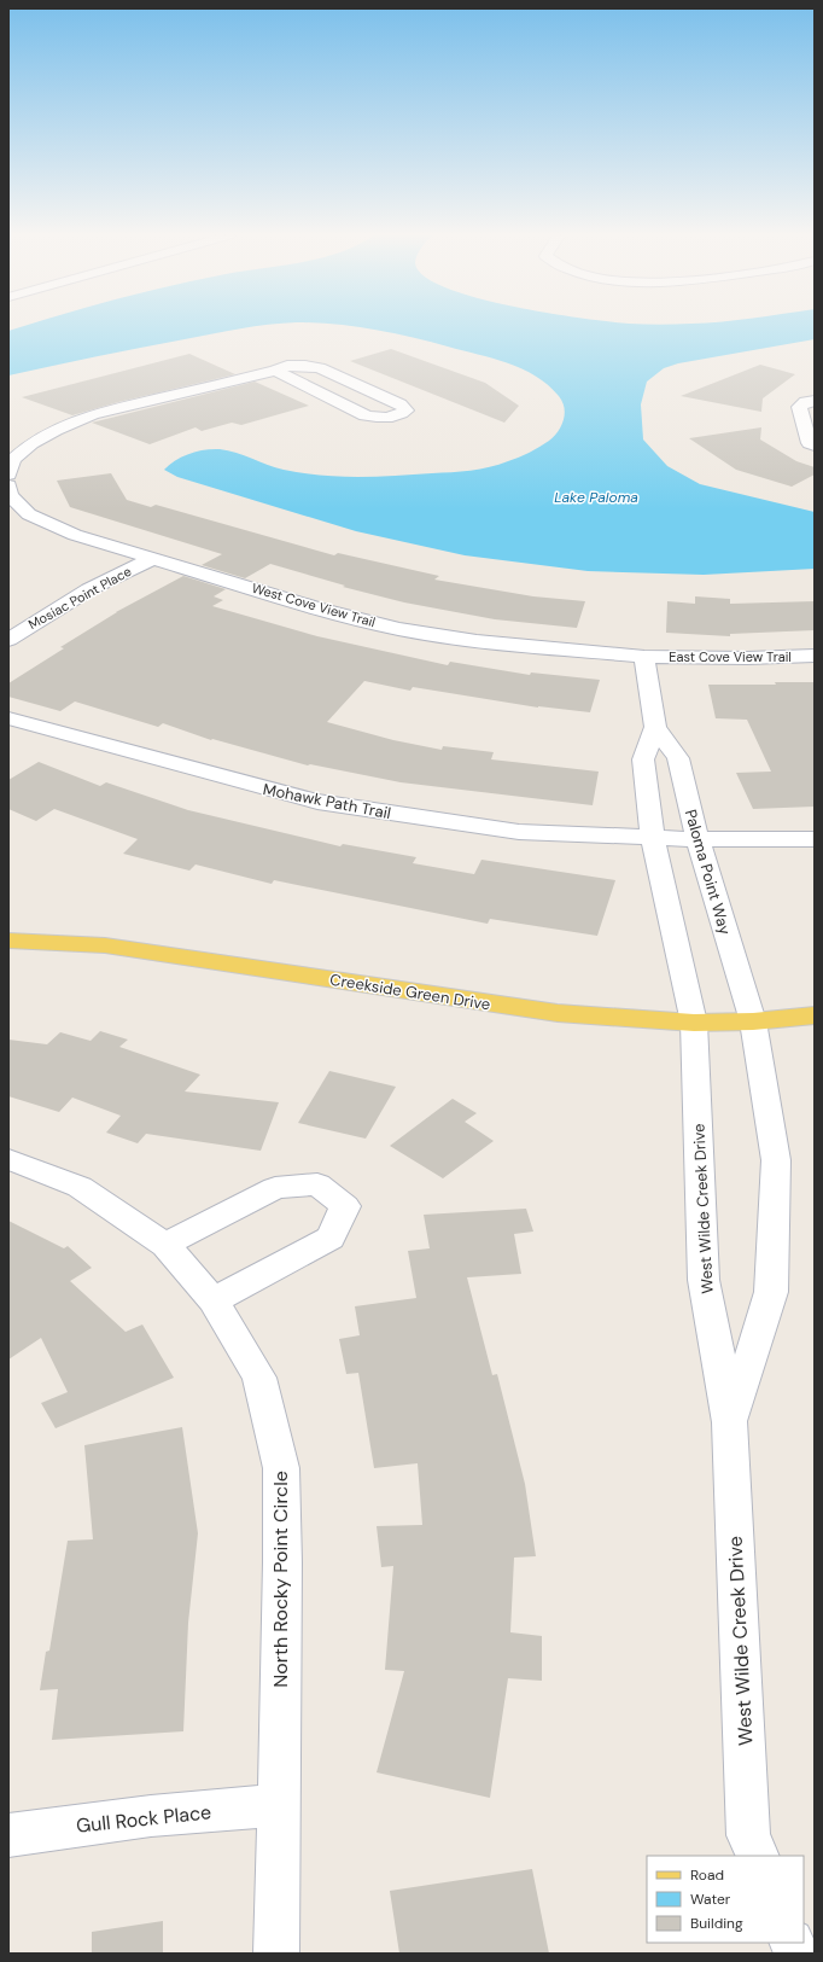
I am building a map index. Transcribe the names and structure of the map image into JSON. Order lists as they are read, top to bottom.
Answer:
{
  "streets": {
    "main road": ["Creekside Green Drive"],
    "street": [
      "Mosiac Point Place",
      "West Cove View Trail",
      "East Cove View Trail",
      "Mohawk Path Trail",
      "Paloma Point Way",
      "West Wilde Creek Drive",
      "North Rocky Point Circle",
      "Gull Rock Place"
    ]
  },
  "crossings": [
    ["Mosiac Point Place", "West Cove View Trail"],
    ["West Cove View Trail", "East Cove View Trail"],
    ["West Cove View Trail", "Paloma Point Way"],
    ["East Cove View Trail", "Paloma Point Way"],
    ["Mohawk Path Trail", "Paloma Point Way"],
    ["Paloma Point Way", "Creekside Green Drive"],
    ["Paloma Point Way", "West Wilde Creek Drive"],
    ["Creekside Green Drive", "West Wilde Creek Drive"],
    ["North Rocky Point Circle", "Gull Rock Place"]
  ],
  "water": ["Lake Paloma"],
  "legend": ["Road", "Water", "Building"]
}
